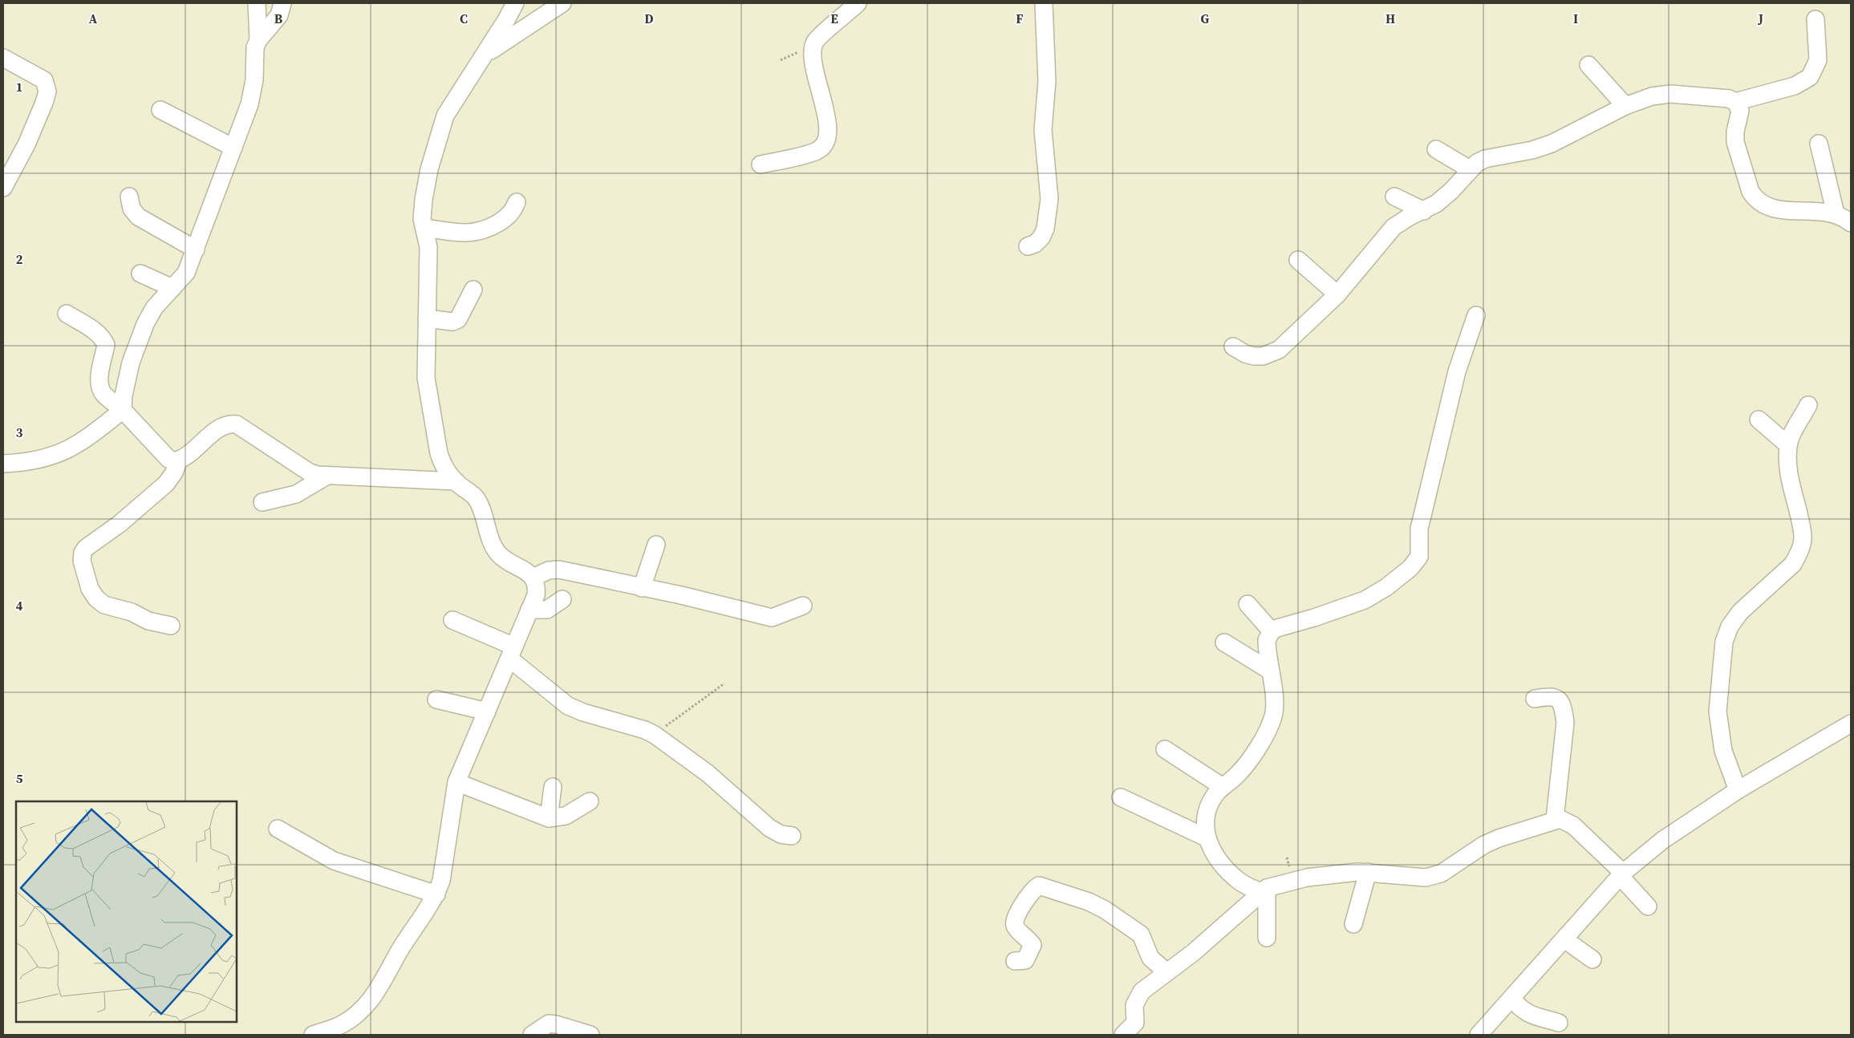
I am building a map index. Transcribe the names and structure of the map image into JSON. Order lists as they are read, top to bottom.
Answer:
{
  "grid": {
    "columns": [
      "A",
      "B",
      "C",
      "D",
      "E",
      "F",
      "G",
      "H",
      "I",
      "J"
    ],
    "rows": [
      "1",
      "2",
      "3",
      "4",
      "5"
    ]
  }
}
